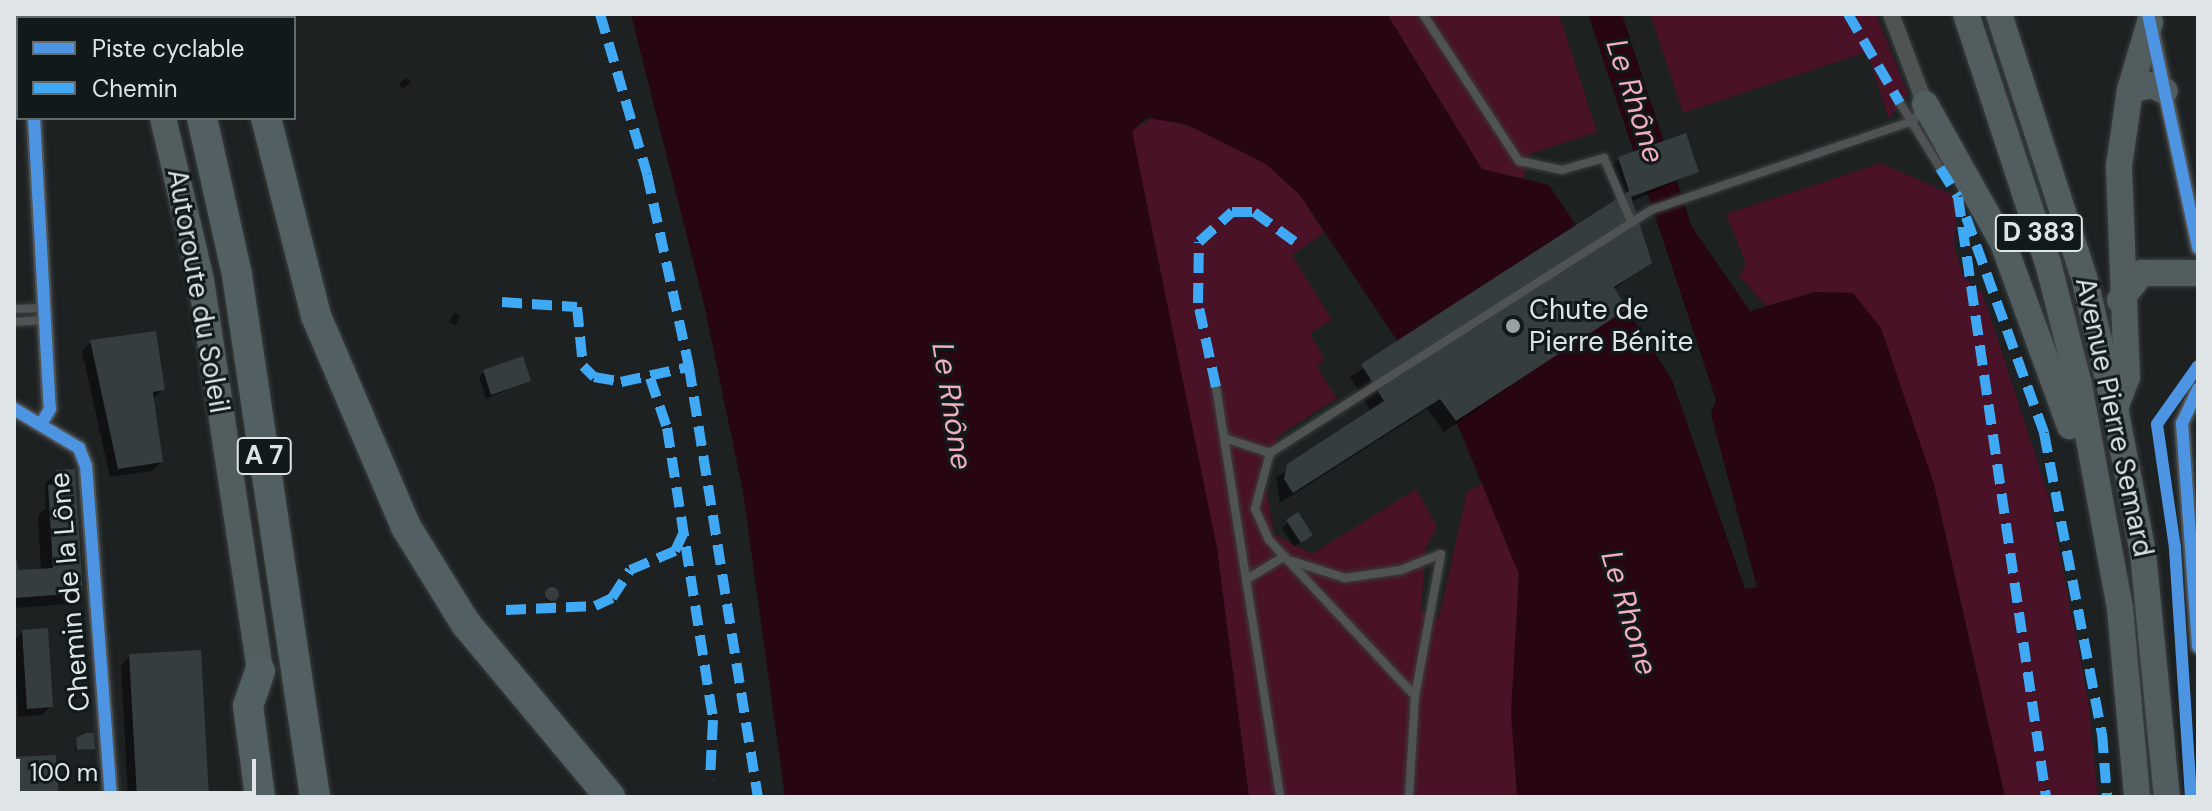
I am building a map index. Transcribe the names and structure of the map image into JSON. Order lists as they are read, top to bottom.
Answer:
{
  "streets": {
    "highway": [
      "D 383",
      "Autoroute du Soleil",
      "Avenue Pierre Semard",
      "A 7"
    ],
    "street": ["Chemin de la Lône"]
  },
  "water": ["Le Rhône", "Le Rhone"],
  "places": ["Chute de Pierre Bénite"],
  "legend": ["Piste cyclable", "Chemin"],
  "scale_bar": "100 m"
}
